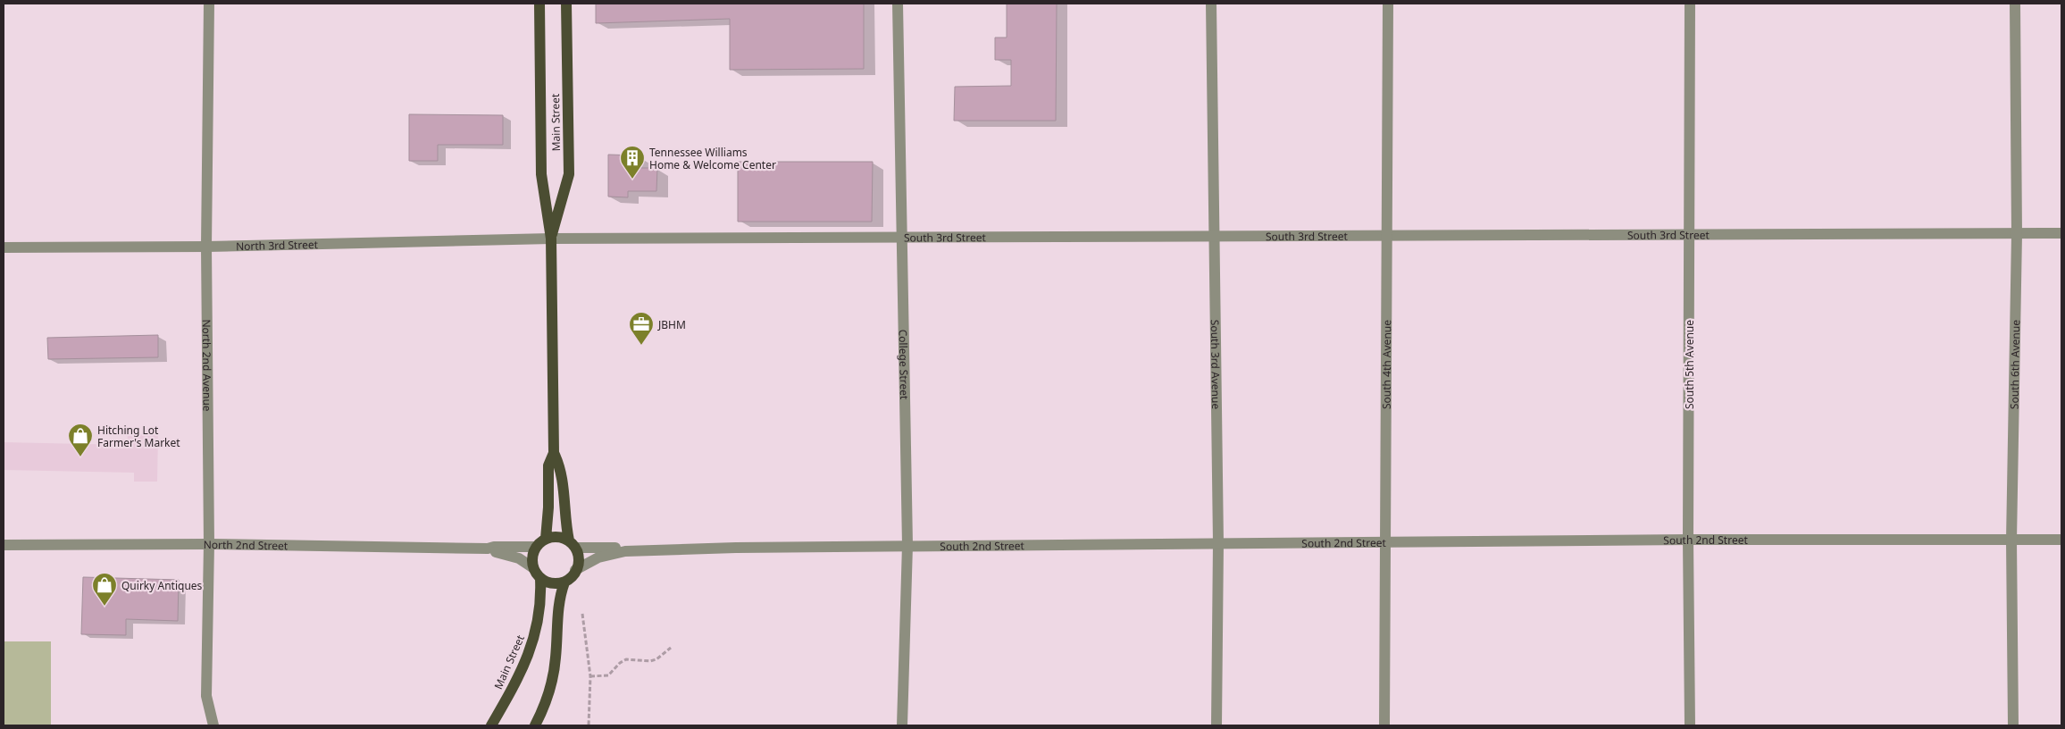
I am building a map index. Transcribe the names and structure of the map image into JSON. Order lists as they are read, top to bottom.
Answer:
{
  "streets": {
    "main road": ["Main Street"],
    "street": [
      "South 3rd Street",
      "North 3rd Street",
      "North 2nd Avenue",
      "College Street",
      "South 3rd Avenue",
      "South 4th Avenue",
      "South 5th Avenue",
      "South 6th Avenue",
      "South 2nd Street",
      "North 2nd Street"
    ]
  },
  "crossings": [
    ["Main Street", "South 3rd Street"],
    ["Main Street", "North 3rd Street"],
    ["Main Street", "South 2nd Street"],
    ["Main Street", "North 2nd Street"],
    ["South 3rd Street", "North 3rd Street"],
    ["South 3rd Street", "College Street"],
    ["South 3rd Street", "South 3rd Avenue"],
    ["South 3rd Street", "South 4th Avenue"],
    ["South 3rd Street", "South 5th Avenue"],
    ["South 3rd Street", "South 6th Avenue"],
    ["North 3rd Street", "North 2nd Avenue"],
    ["North 2nd Avenue", "North 2nd Street"],
    ["College Street", "South 2nd Street"],
    ["South 3rd Avenue", "South 2nd Street"],
    ["South 4th Avenue", "South 2nd Street"],
    ["South 5th Avenue", "South 2nd Street"],
    ["South 6th Avenue", "South 2nd Street"],
    ["South 2nd Street", "North 2nd Street"]
  ],
  "places": {
    "building": ["Tennessee Williams Home & Welcome Center"],
    "office": ["JBHM"],
    "shop": ["Hitching Lot Farmer's Market", "Quirky Antiques"]
  }
}
